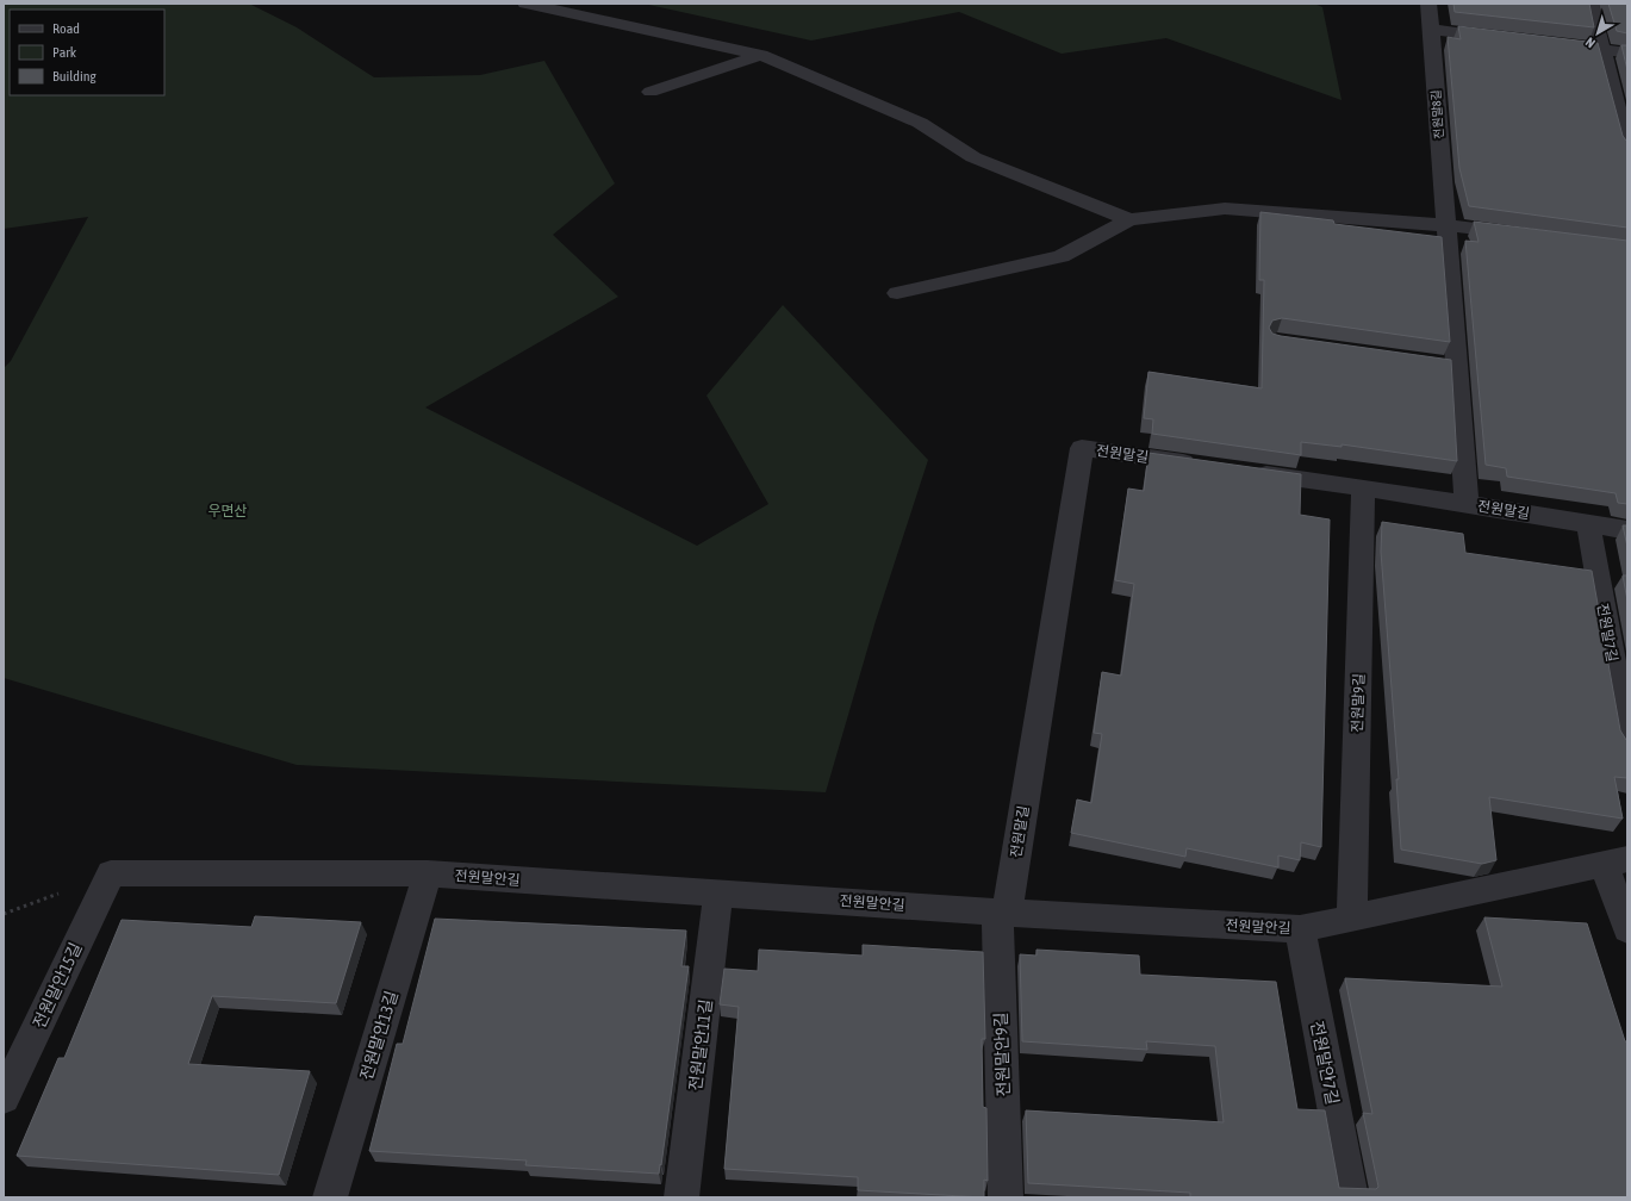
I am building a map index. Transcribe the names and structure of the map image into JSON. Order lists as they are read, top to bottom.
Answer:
{
  "streets": {
    "street": [
      "전원말8길",
      "전원말길",
      "전원말7길",
      "전원말9길",
      "전원말안길",
      "전원말안15길",
      "전원말안13길",
      "전원말안11길",
      "전원말안9길",
      "전원말안7길"
    ]
  },
  "crossings": [
    ["전원말8길", "전원말길"],
    ["전원말길", "전원말7길"],
    ["전원말길", "전원말9길"],
    ["전원말길", "전원말안길"],
    ["전원말길", "전원말안9길"],
    ["전원말9길", "전원말안길"],
    ["전원말안길", "전원말안15길"],
    ["전원말안길", "전원말안13길"],
    ["전원말안길", "전원말안11길"],
    ["전원말안길", "전원말안9길"],
    ["전원말안길", "전원말안7길"]
  ],
  "parks": ["우면산"],
  "legend": ["Road", "Park", "Building"],
  "north": "bottom left"
}
